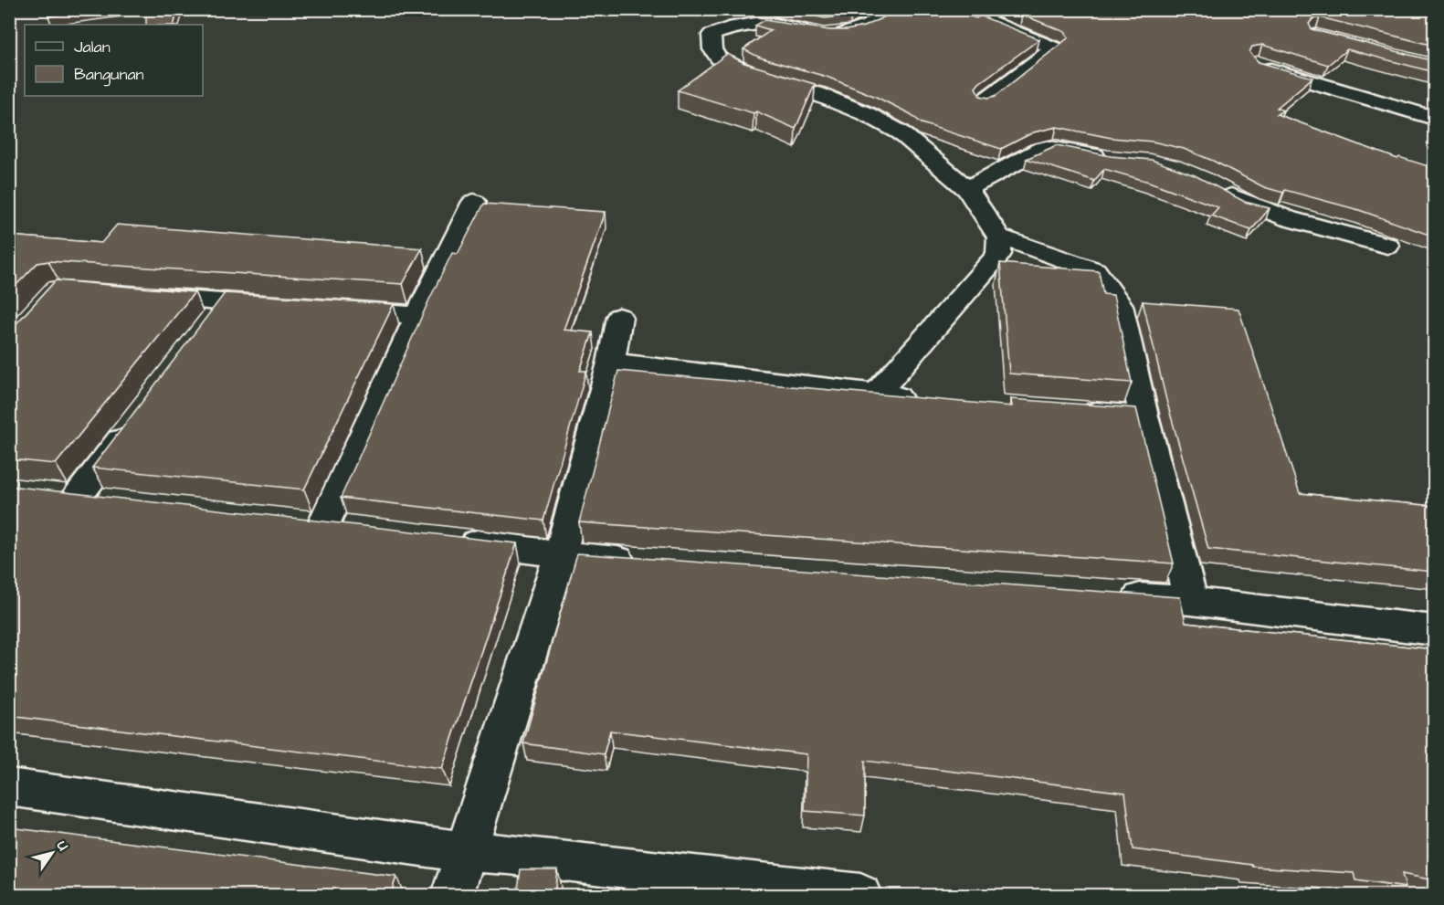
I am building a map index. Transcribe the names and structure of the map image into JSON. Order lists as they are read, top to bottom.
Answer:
{
  "legend": ["Jalan", "Bangunan"],
  "north": "top right"
}
